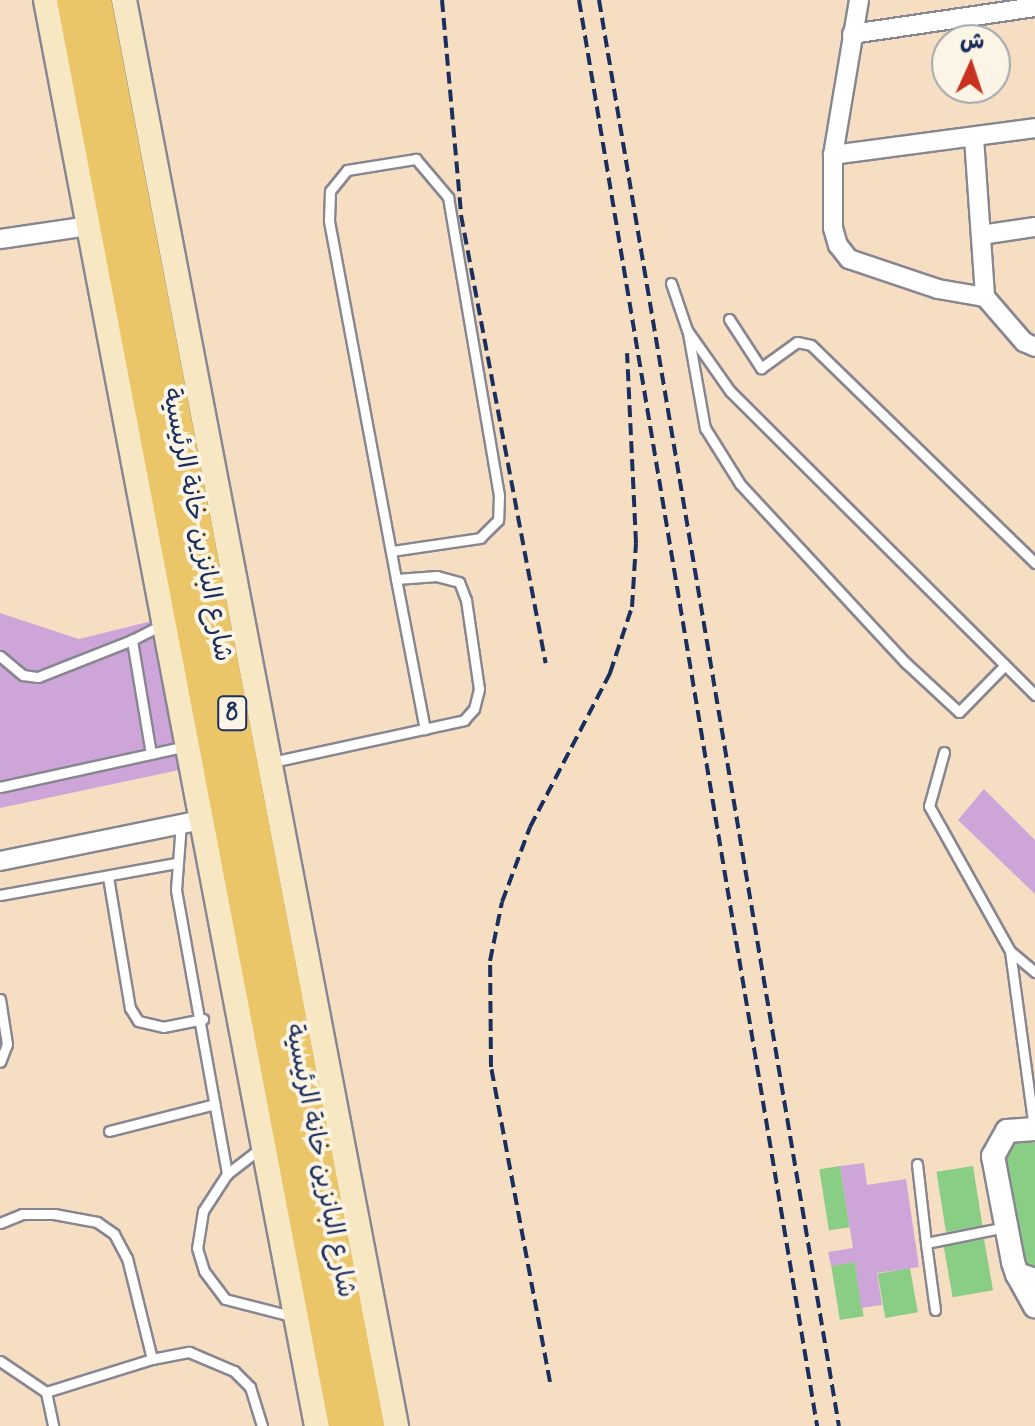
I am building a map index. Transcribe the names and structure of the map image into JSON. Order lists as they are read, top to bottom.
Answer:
{
  "streets": {
    "highway": ["شارع البانزين خانة الرئيسية", "8"]
  },
  "north": "top"
}
